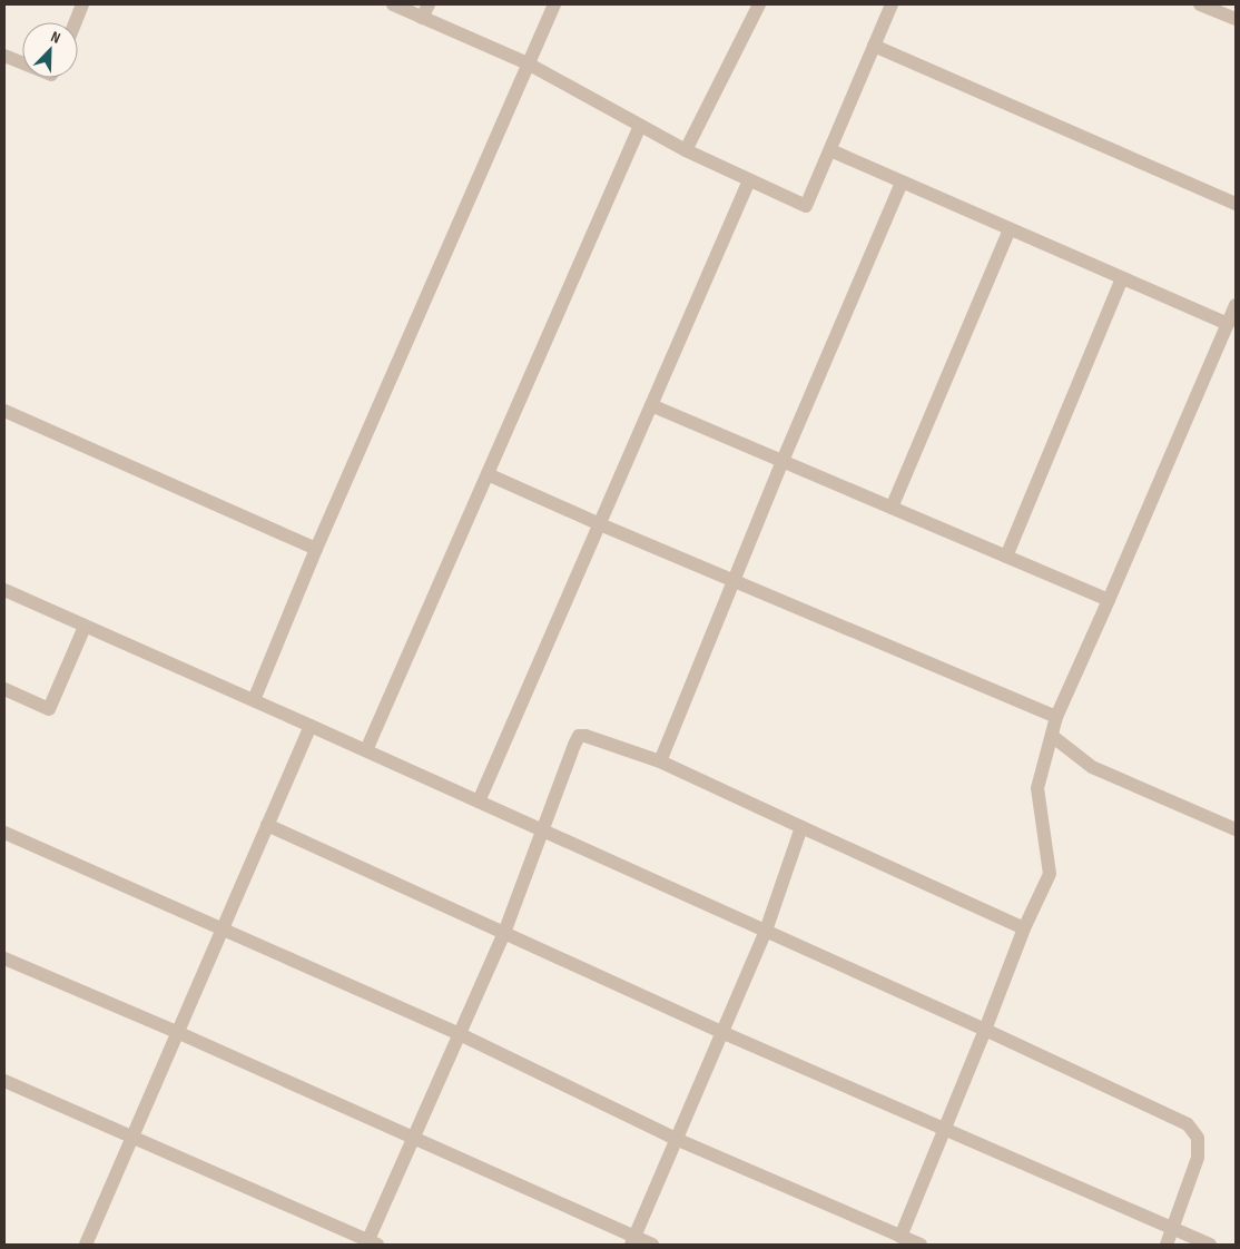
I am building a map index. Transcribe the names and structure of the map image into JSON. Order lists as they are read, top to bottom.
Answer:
{
  "north": "top right"
}
